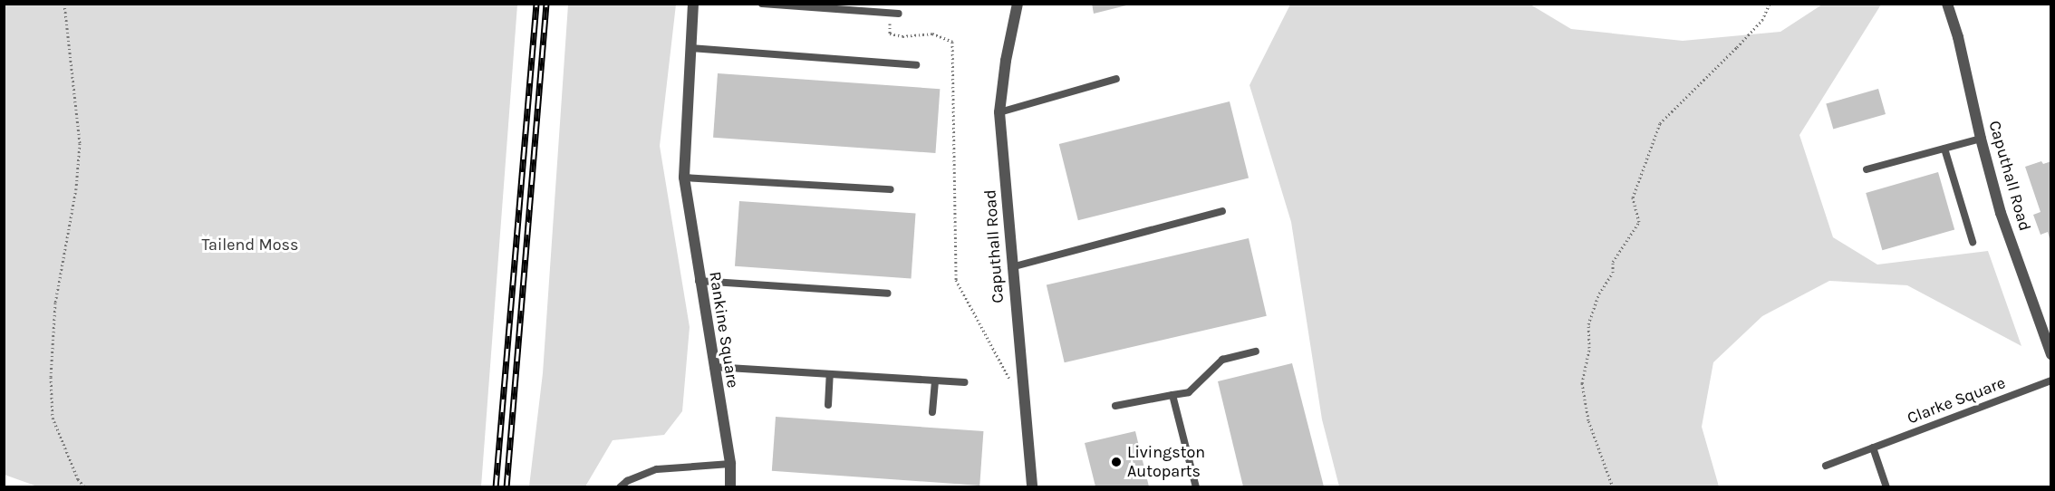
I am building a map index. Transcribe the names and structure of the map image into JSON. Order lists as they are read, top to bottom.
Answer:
{
  "streets": {
    "street": ["Caputhall Road", "Rankine Square"],
    "lane": ["Clarke Square"]
  },
  "parks": ["Tailend Moss"],
  "places": ["Livingston Autoparts"]
}
